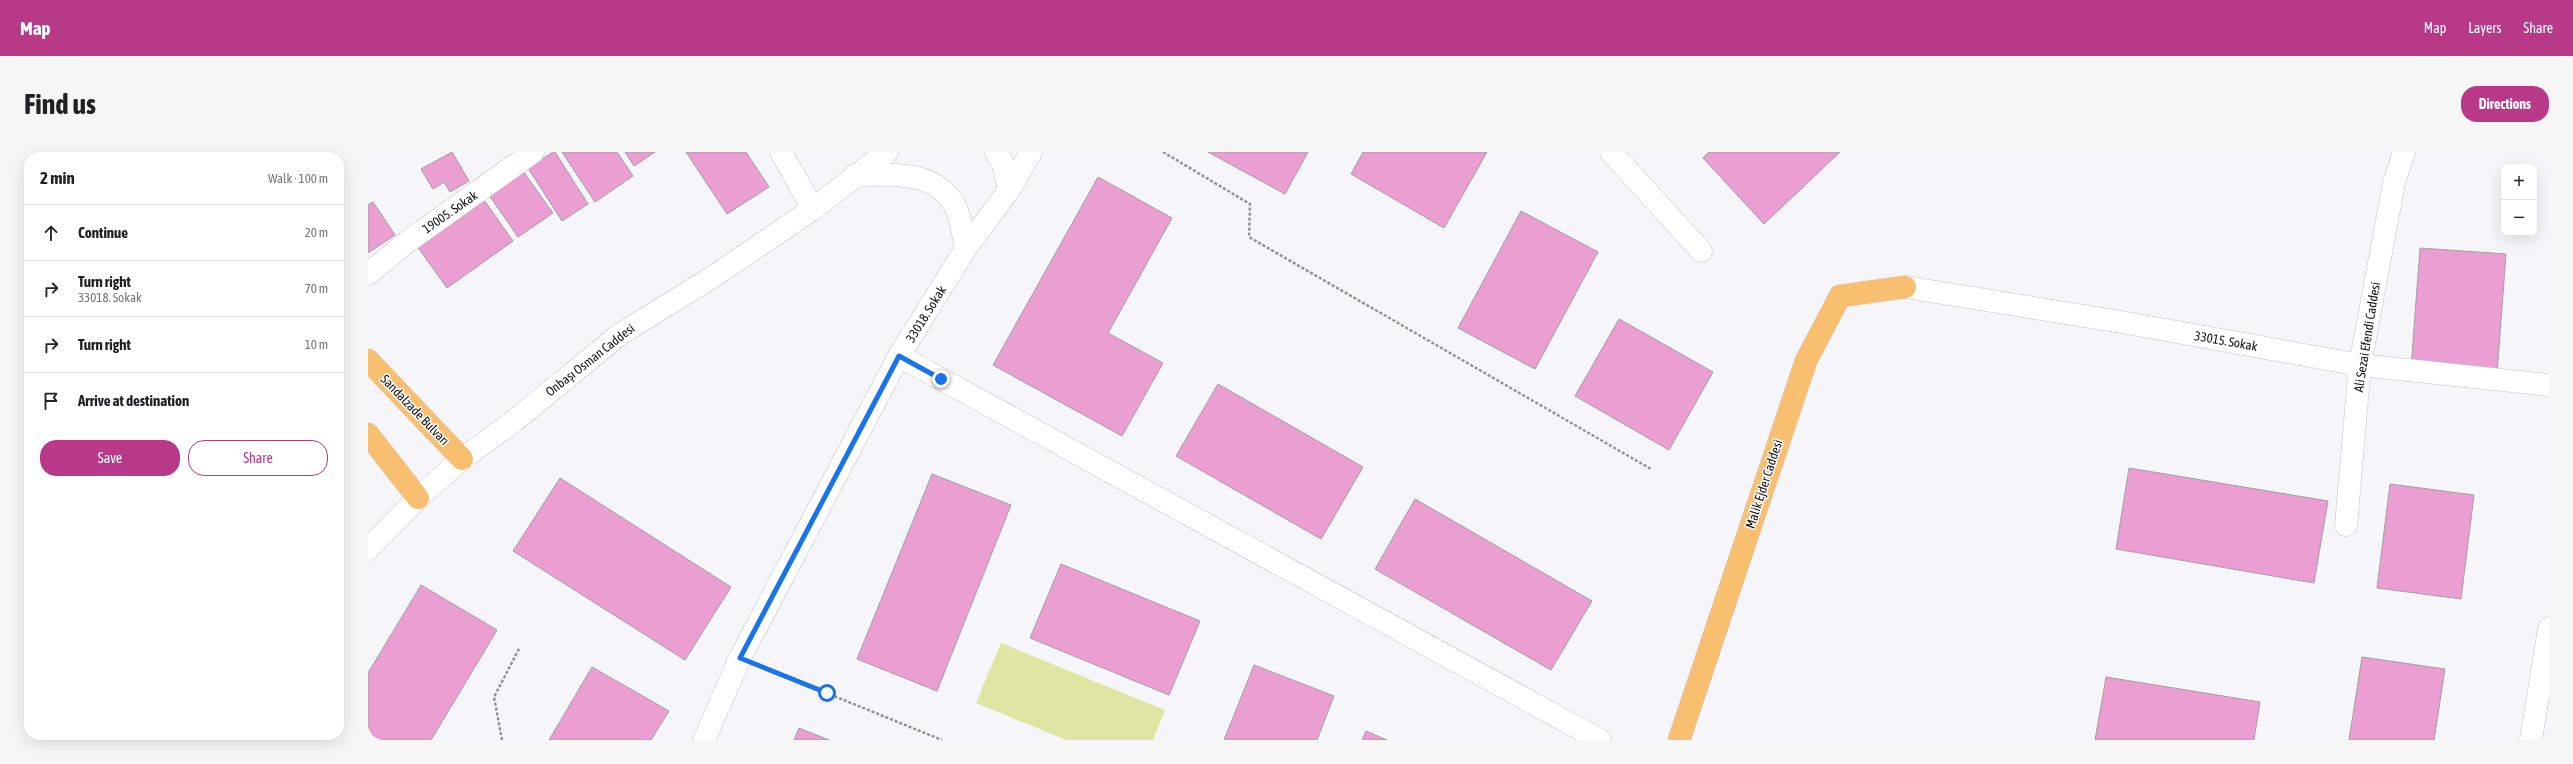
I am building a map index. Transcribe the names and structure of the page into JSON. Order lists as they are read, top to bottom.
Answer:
{
  "streets": {
    "main road": ["Sandalzade Bulvarı", "Malik Ejder Caddesi"],
    "street": [
      "19005. Sokak",
      "33018. Sokak",
      "Ali Sezai Efendi Caddesi",
      "33015. Sokak",
      "Onbaşı Osman Caddesi"
    ]
  },
  "crossings": [
    ["Ali Sezai Efendi Caddesi", "33015. Sokak"],
    ["33015. Sokak", "Malik Ejder Caddesi"],
    ["Onbaşı Osman Caddesi", "Sandalzade Bulvarı"]
  ],
  "page": {
    "header": "Map",
    "nav": ["Map", "Layers", "Share"],
    "buttons": [
      "Directions",
      ["Save", "Share"]
    ],
    "title": "Find us",
    "heading": ["2 min", "Walk · 100 m"],
    "map_buttons": ["+", "−"],
    "list": [
      ["Continue", "20 m"],
      ["Turn right", "33018. Sokak", "70 m"],
      ["Turn right", "10 m"],
      "Arrive at destination"
    ]
  }
}
